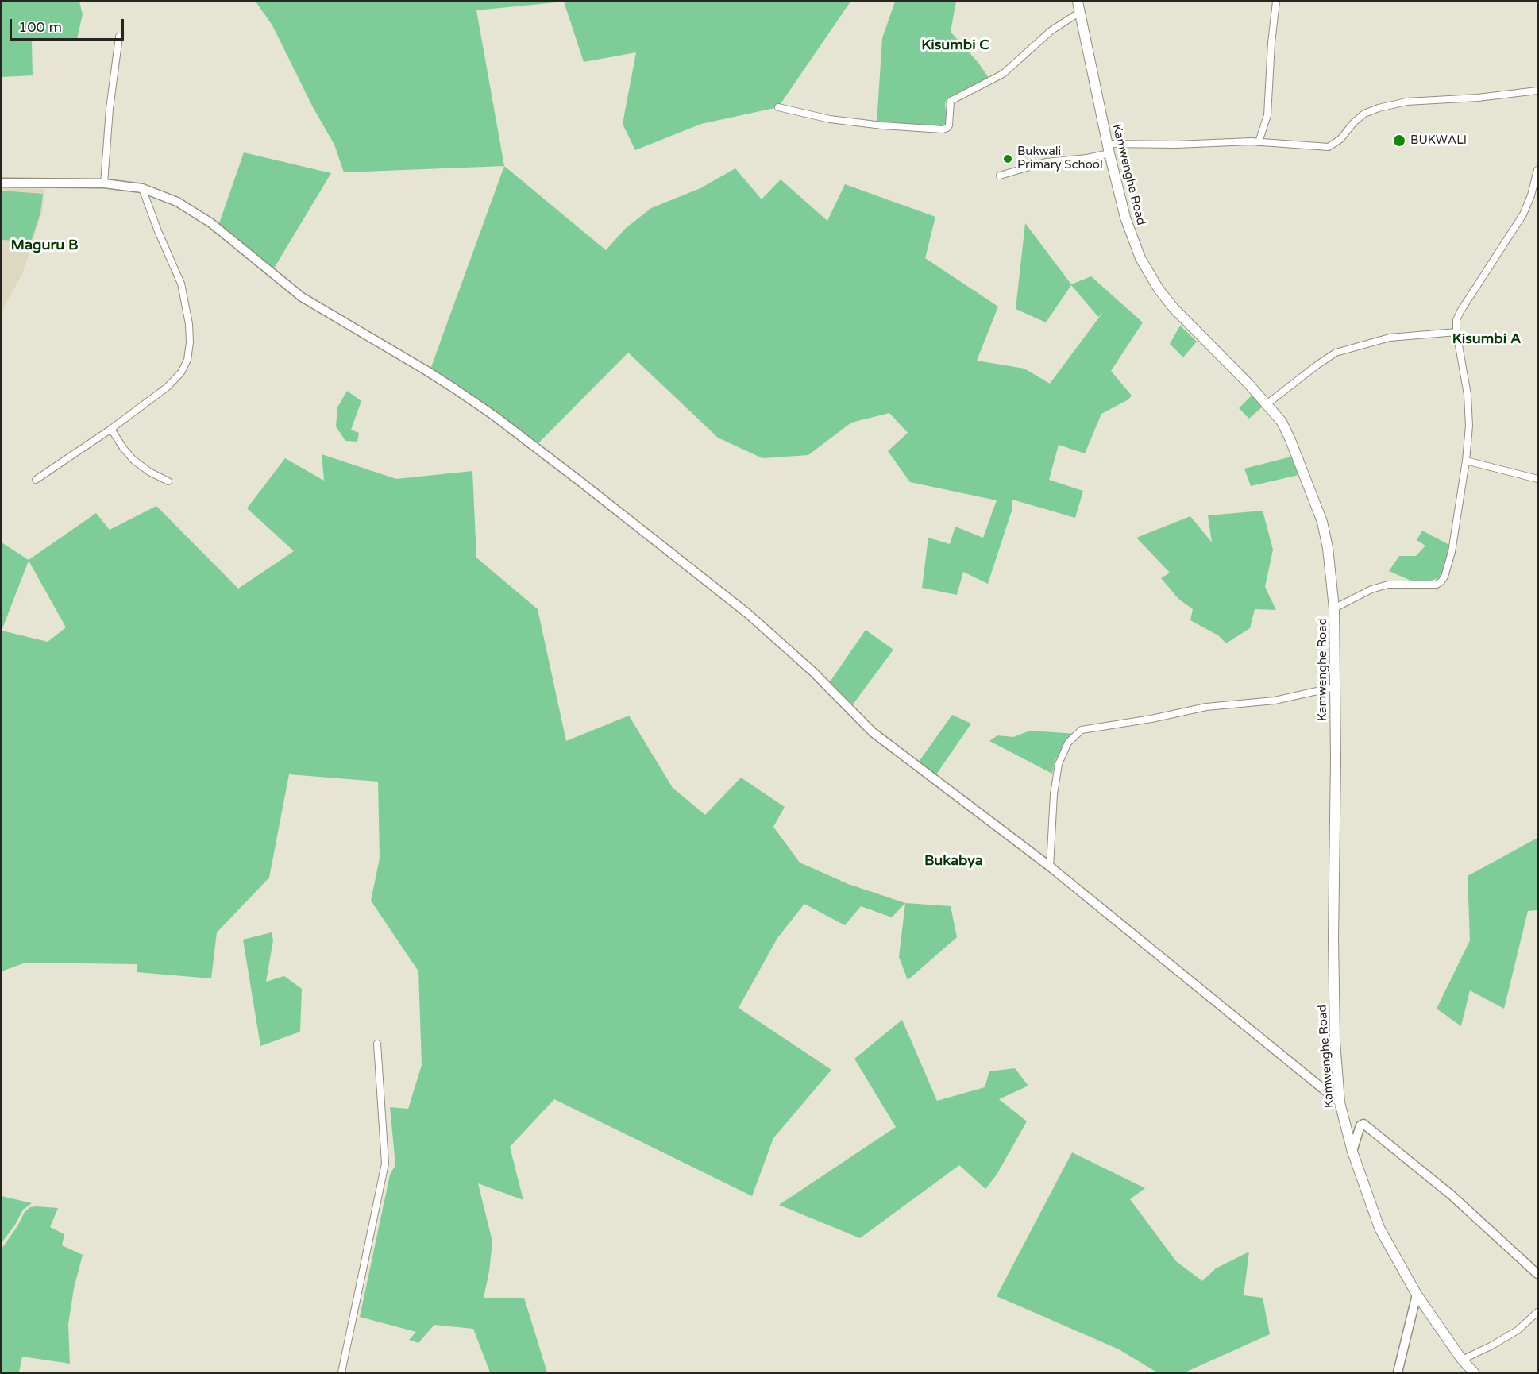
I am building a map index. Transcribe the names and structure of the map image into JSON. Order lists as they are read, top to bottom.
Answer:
{
  "streets": {
    "main road": ["Kamwenghe Road"]
  },
  "districts": [
    "Kisumbi C",
    "Maguru B",
    "Kisumbi A",
    "Bukabya"
  ],
  "places": ["BUKWALI", "Bukwali Primary School"],
  "scale_bar": "100 m"
}
